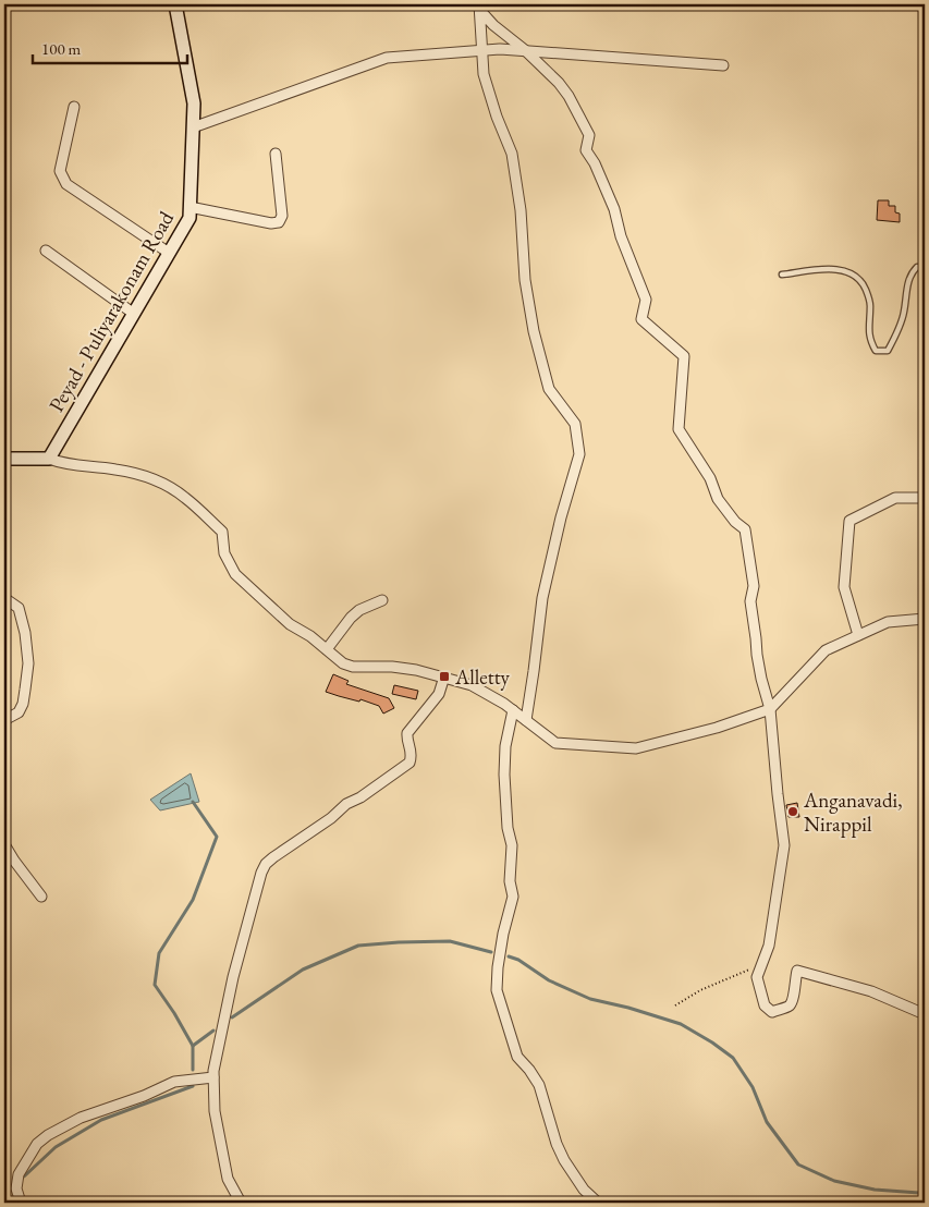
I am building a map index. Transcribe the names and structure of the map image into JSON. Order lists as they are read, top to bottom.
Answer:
{
  "streets": {
    "main road": ["Peyad - Puliyarakonam Road"]
  },
  "places": {
    "transit": ["Alletty"],
    "other": ["Anganavadi, Nirappil"]
  },
  "scale_bar": "100 m"
}
